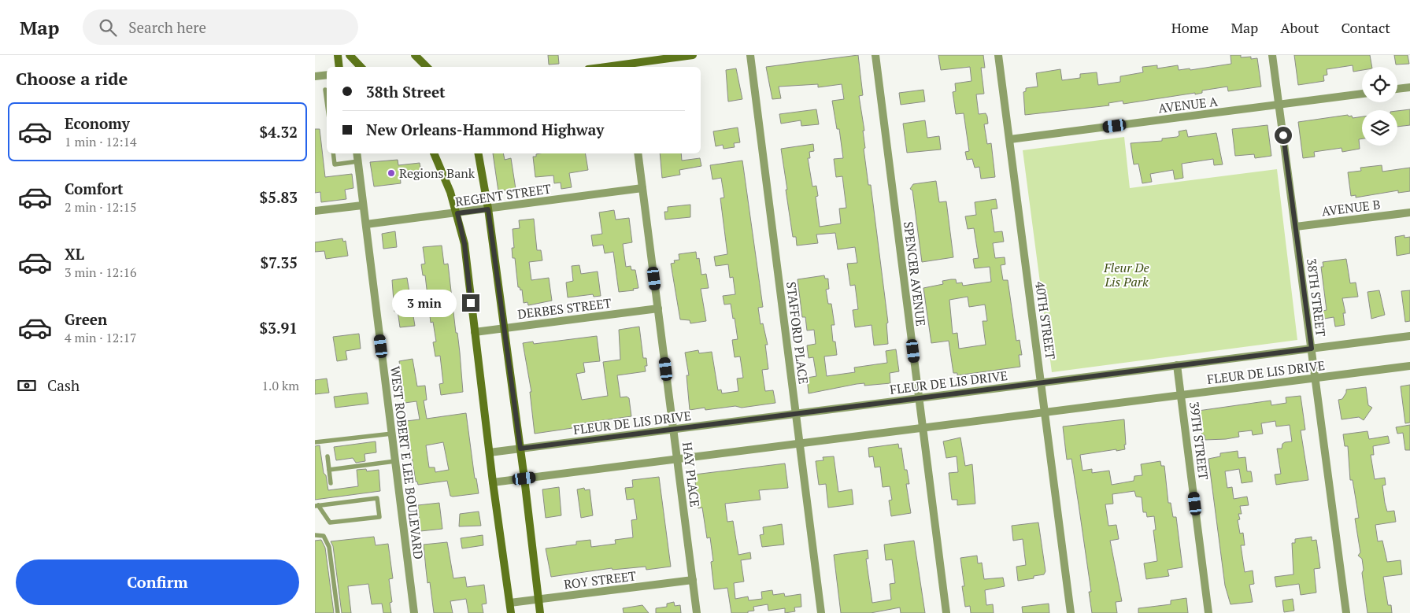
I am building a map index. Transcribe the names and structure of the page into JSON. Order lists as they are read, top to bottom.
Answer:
{
  "streets": {
    "street": [
      "AVENUE A",
      "REGENT STREET",
      "AVENUE B",
      "SPENCER AVENUE",
      "38TH STREET",
      "DERBES STREET",
      "40TH STREET",
      "STAFFORD PLACE",
      "FLEUR DE LIS DRIVE",
      "39TH STREET",
      "WEST ROBERT E LEE BOULEVARD",
      "HAY PLACE",
      "ROY STREET"
    ]
  },
  "crossings": [
    ["AVENUE A", "38TH STREET"],
    ["AVENUE A", "40TH STREET"],
    ["REGENT STREET", "WEST ROBERT E LEE BOULEVARD"],
    ["REGENT STREET", "HAY PLACE"],
    ["AVENUE B", "38TH STREET"],
    ["SPENCER AVENUE", "FLEUR DE LIS DRIVE"],
    ["38TH STREET", "FLEUR DE LIS DRIVE"],
    ["DERBES STREET", "HAY PLACE"],
    ["40TH STREET", "FLEUR DE LIS DRIVE"],
    ["STAFFORD PLACE", "FLEUR DE LIS DRIVE"],
    ["FLEUR DE LIS DRIVE", "39TH STREET"],
    ["FLEUR DE LIS DRIVE", "HAY PLACE"],
    ["HAY PLACE", "ROY STREET"]
  ],
  "parks": ["Fleur De Lis Park"],
  "places": ["Regions Bank"],
  "page": {
    "header": "Map",
    "search": "Search here",
    "nav": [
      "Home",
      "Map",
      "About",
      "Contact"
    ],
    "heading": "Choose a ride",
    "banner": ["38th Street", "New Orleans-Hammond Highway"],
    "list": [
      {
        "name": "Economy",
        "note": "1 min · 12:14",
        "value": "$4.32"
      },
      {
        "name": "Comfort",
        "note": "2 min · 12:15",
        "value": "$5.83"
      },
      {
        "name": "XL",
        "note": "3 min · 12:16",
        "value": "$7.35"
      },
      {
        "name": "Green",
        "note": "4 min · 12:17",
        "value": "$3.91"
      }
    ],
    "bubble": "3 min",
    "pay": ["Cash", "1.0 km"],
    "buttons": "Confirm"
  }
}
